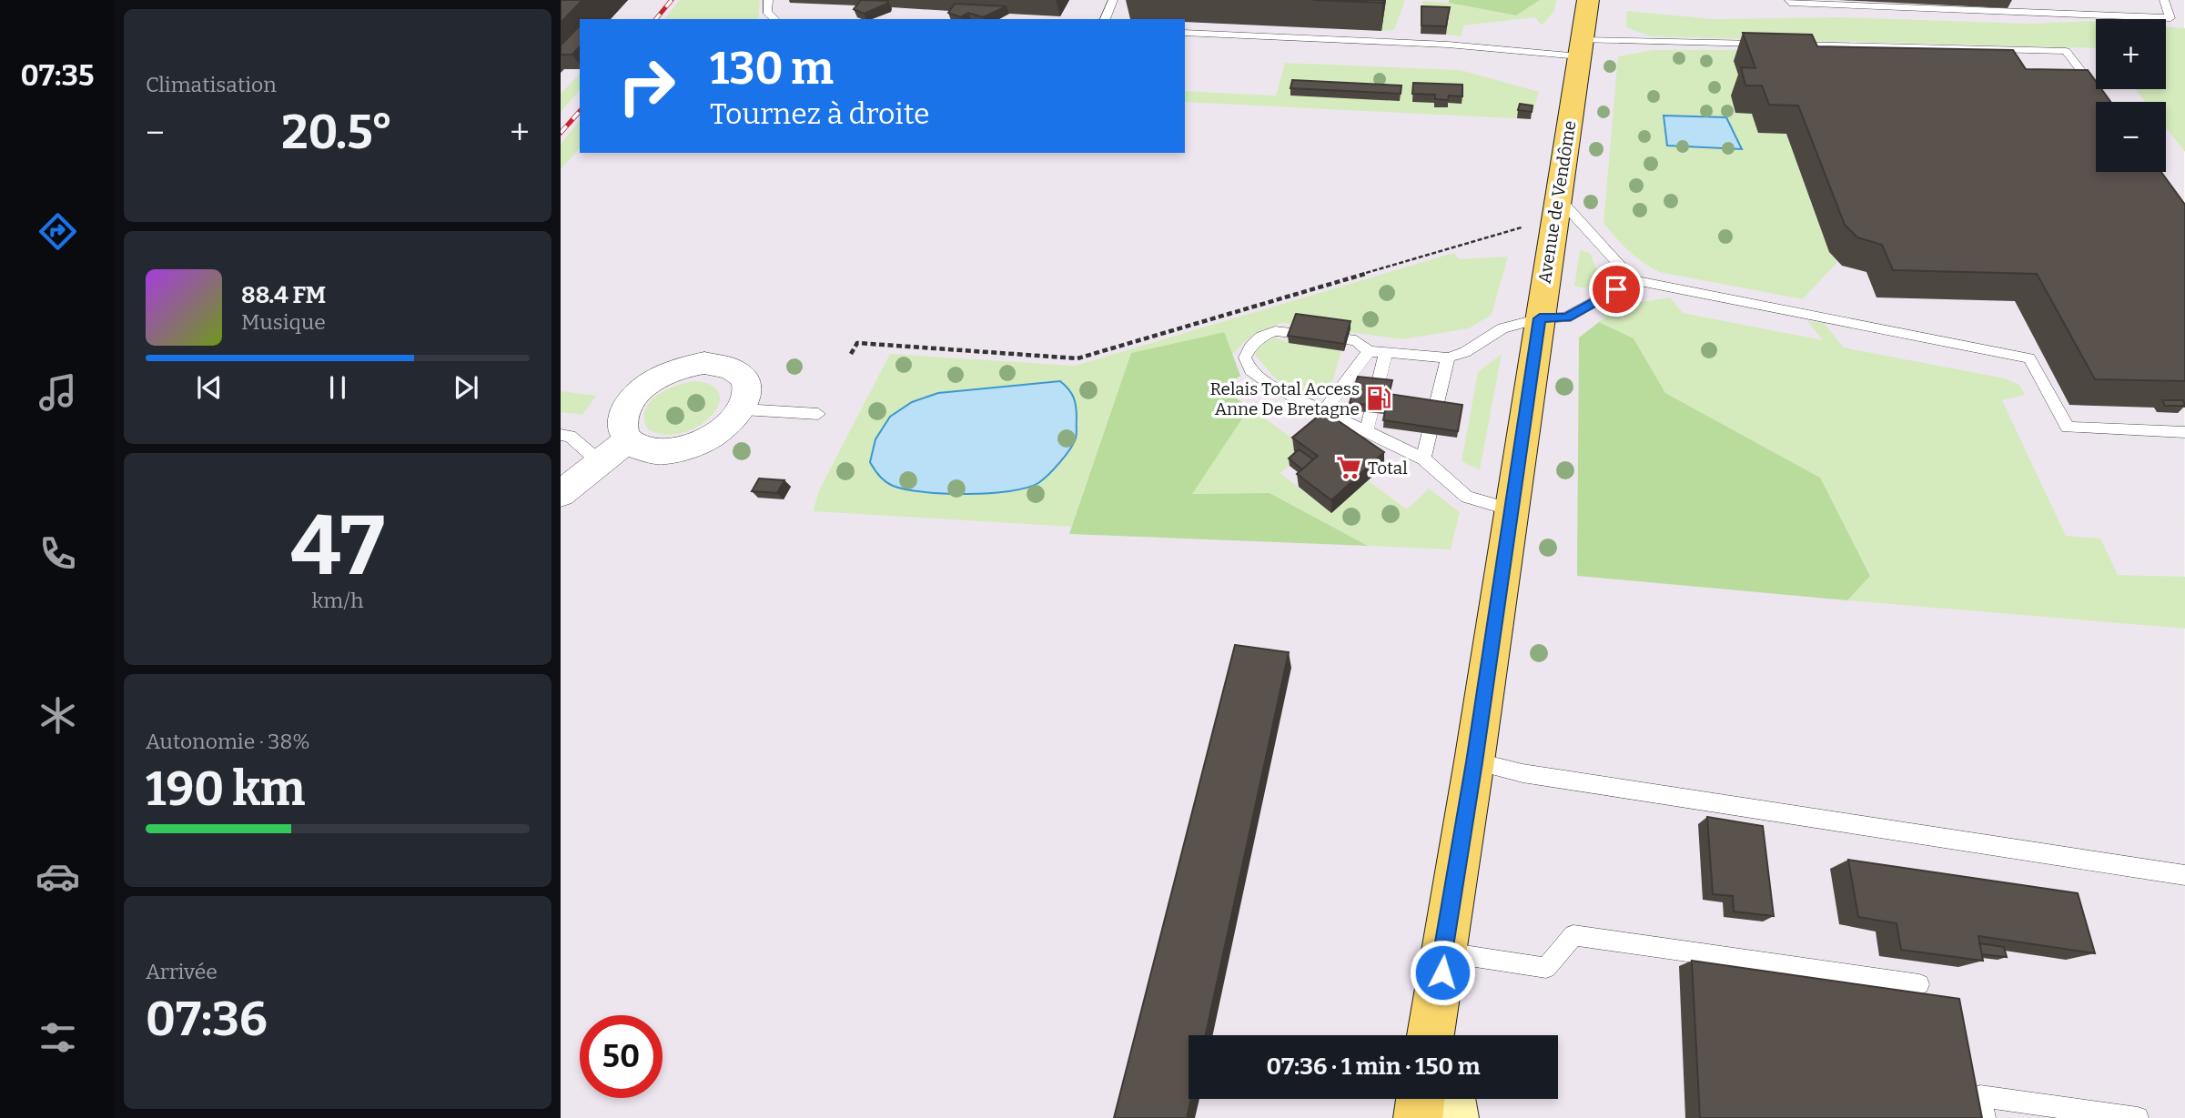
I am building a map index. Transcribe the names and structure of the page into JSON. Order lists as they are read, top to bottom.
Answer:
{
  "streets": {
    "main road": ["Avenue de Vendôme"]
  },
  "places": {
    "fuel station": ["Relais Total Access Anne De Bretagne"],
    "supermarket": ["Total"]
  },
  "page": {
    "tabs": "07:35",
    "tile": [
      "Climatisation",
      ["47", "km/h"],
      ["Autonomie · 38%", "190 km"],
      ["Arrivée", "07:36"]
    ],
    "map_buttons": ["+", "−"],
    "turn": ["130 m", "Tournez à droite"],
    "heat": ["−", "20.5°", "+"],
    "song": ["88.4 FM", "Musique"],
    "limit": "50",
    "trip": "07:36 · 1 min · 150 m"
  }
}
